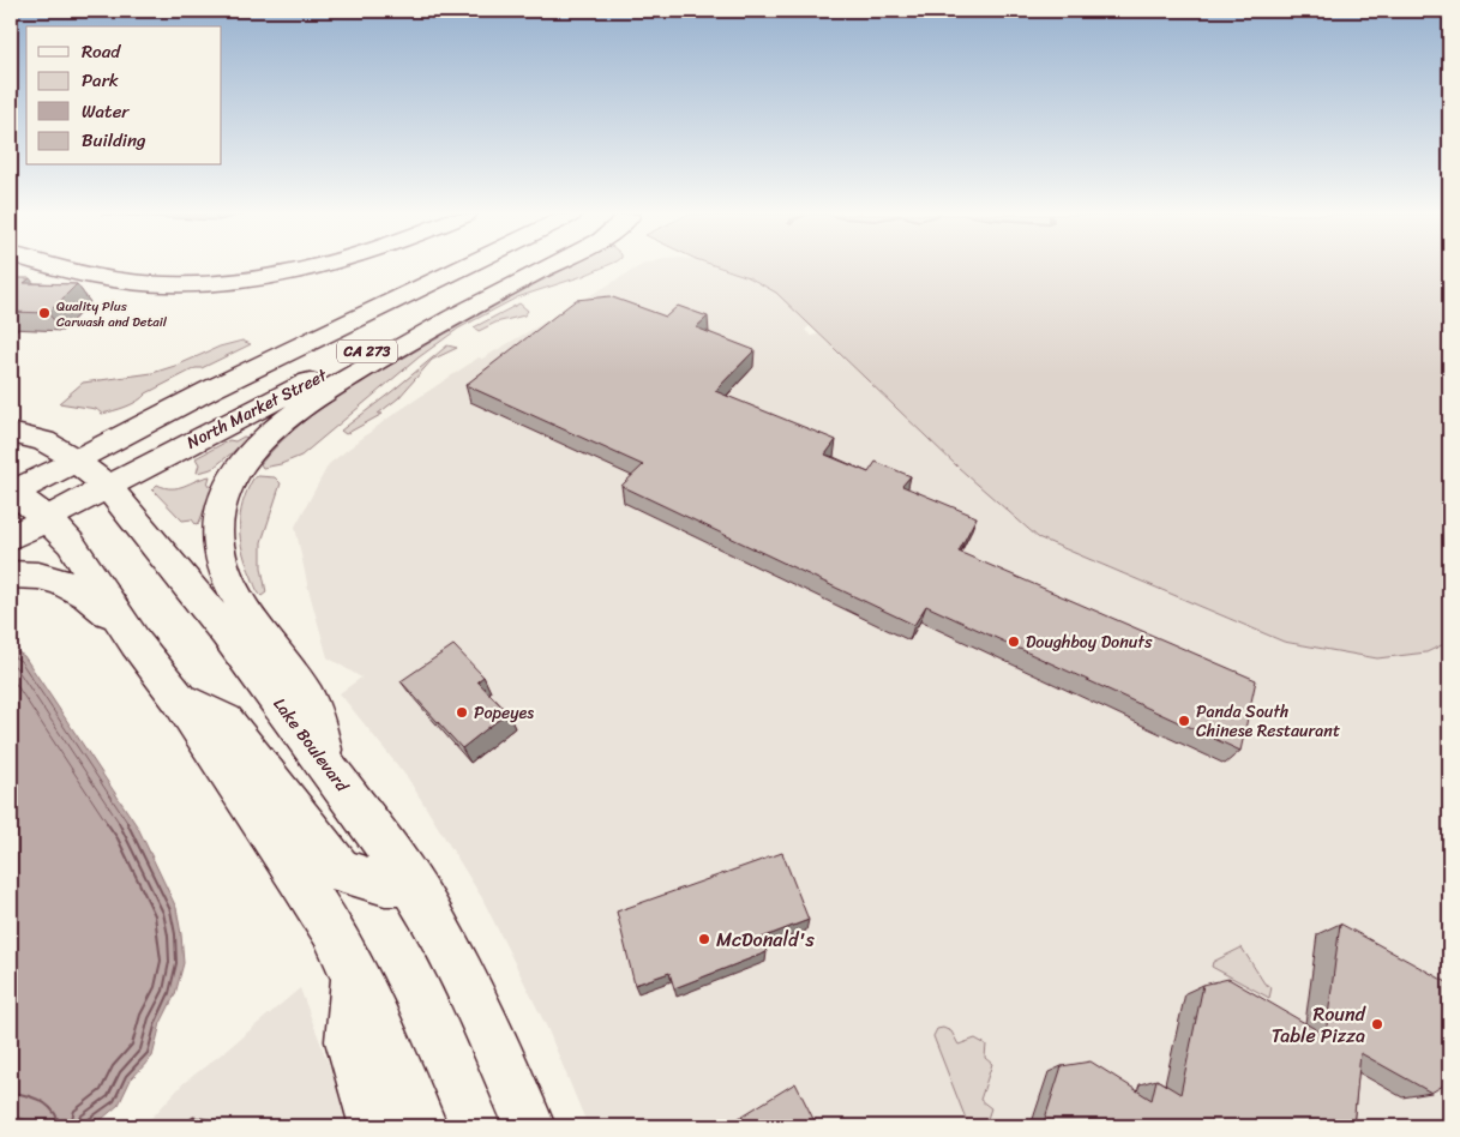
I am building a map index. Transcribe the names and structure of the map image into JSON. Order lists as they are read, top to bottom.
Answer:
{
  "streets": {
    "main road": ["CA 273", "North Market Street", "Lake Boulevard"]
  },
  "crossings": [
    ["CA 273", "Lake Boulevard"],
    ["North Market Street", "Lake Boulevard"]
  ],
  "places": [
    "Quality Plus Carwash and Detail",
    "Doughboy Donuts",
    "Popeyes",
    "Panda South Chinese Restaurant",
    "McDonald's",
    "Round Table Pizza"
  ],
  "legend": [
    "Road",
    "Park",
    "Water",
    "Building"
  ]
}
